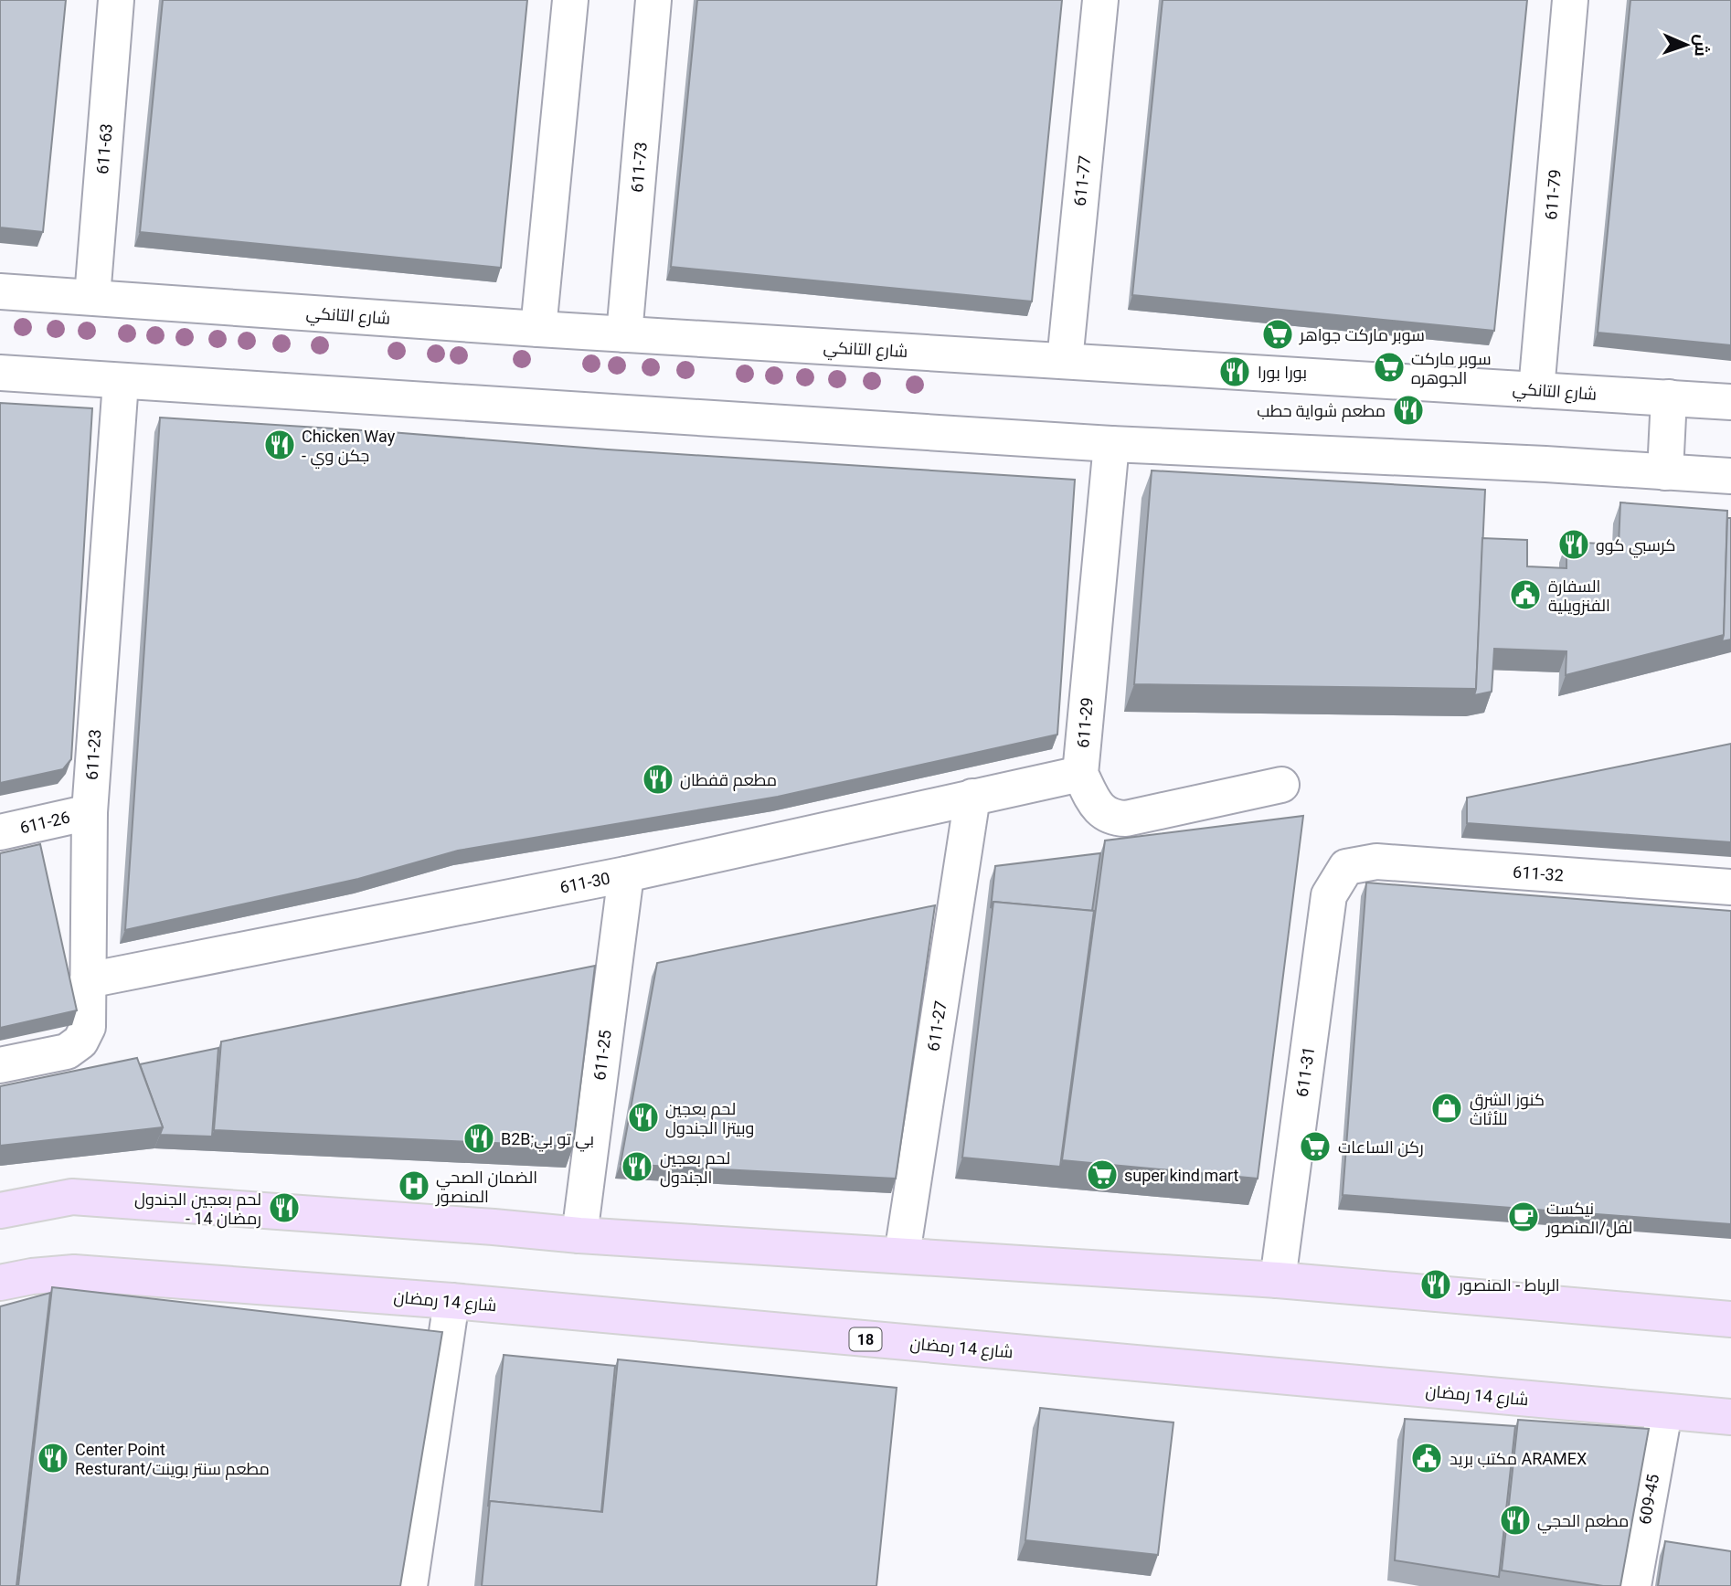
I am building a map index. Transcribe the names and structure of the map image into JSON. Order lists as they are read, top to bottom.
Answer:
{
  "streets": {
    "main road": ["شارع 14 رمضان", "18"],
    "street": [
      "611-63",
      "611-73",
      "611-77",
      "611-79",
      "شارع التانكي",
      "611-29",
      "611-23",
      "611-26",
      "611-32",
      "611-30",
      "611-27",
      "611-25",
      "611-31",
      "609-45"
    ]
  },
  "crossings": [
    ["611-63", "شارع التانكي"],
    ["611-73", "شارع التانكي"],
    ["611-77", "شارع التانكي"],
    ["611-79", "شارع التانكي"],
    ["611-29", "611-30"],
    ["611-23", "611-26"],
    ["611-23", "611-30"],
    ["611-32", "611-31"],
    ["611-30", "611-27"],
    ["611-30", "611-25"],
    ["شارع 14 رمضان", "609-45"]
  ],
  "places": {
    "supermarket": [
      "سوبر ماركت جواهر",
      "سوبر ماركت الجوهره",
      "ركن الساعات",
      "super kind mart"
    ],
    "restaurant": [
      "بورا بورا",
      "مطعم شواية حطب",
      "Chicken Way - جكن وي",
      "كرسبي كوو",
      "مطعم قفطان",
      "لحم بعجين وبيتزا الجندول",
      "B2B;بي تو بي",
      "لحم بعجين الجندول",
      "لحم بعجين الجندول - 14 رمضان",
      "الرباط - المنصور",
      "Center Point Resturant/مطعم سنتر بوينت",
      "مطعم الحجي"
    ],
    "public building": ["السفارة الفنزويلية", "مكتب بريد ARAMEX"],
    "shop": ["كنوز الشرق للأثاث"],
    "hospital": ["الضمان الصحي المنصور"],
    "cafe": ["نيكست لفل/المنصور"]
  },
  "north": "right"
}
